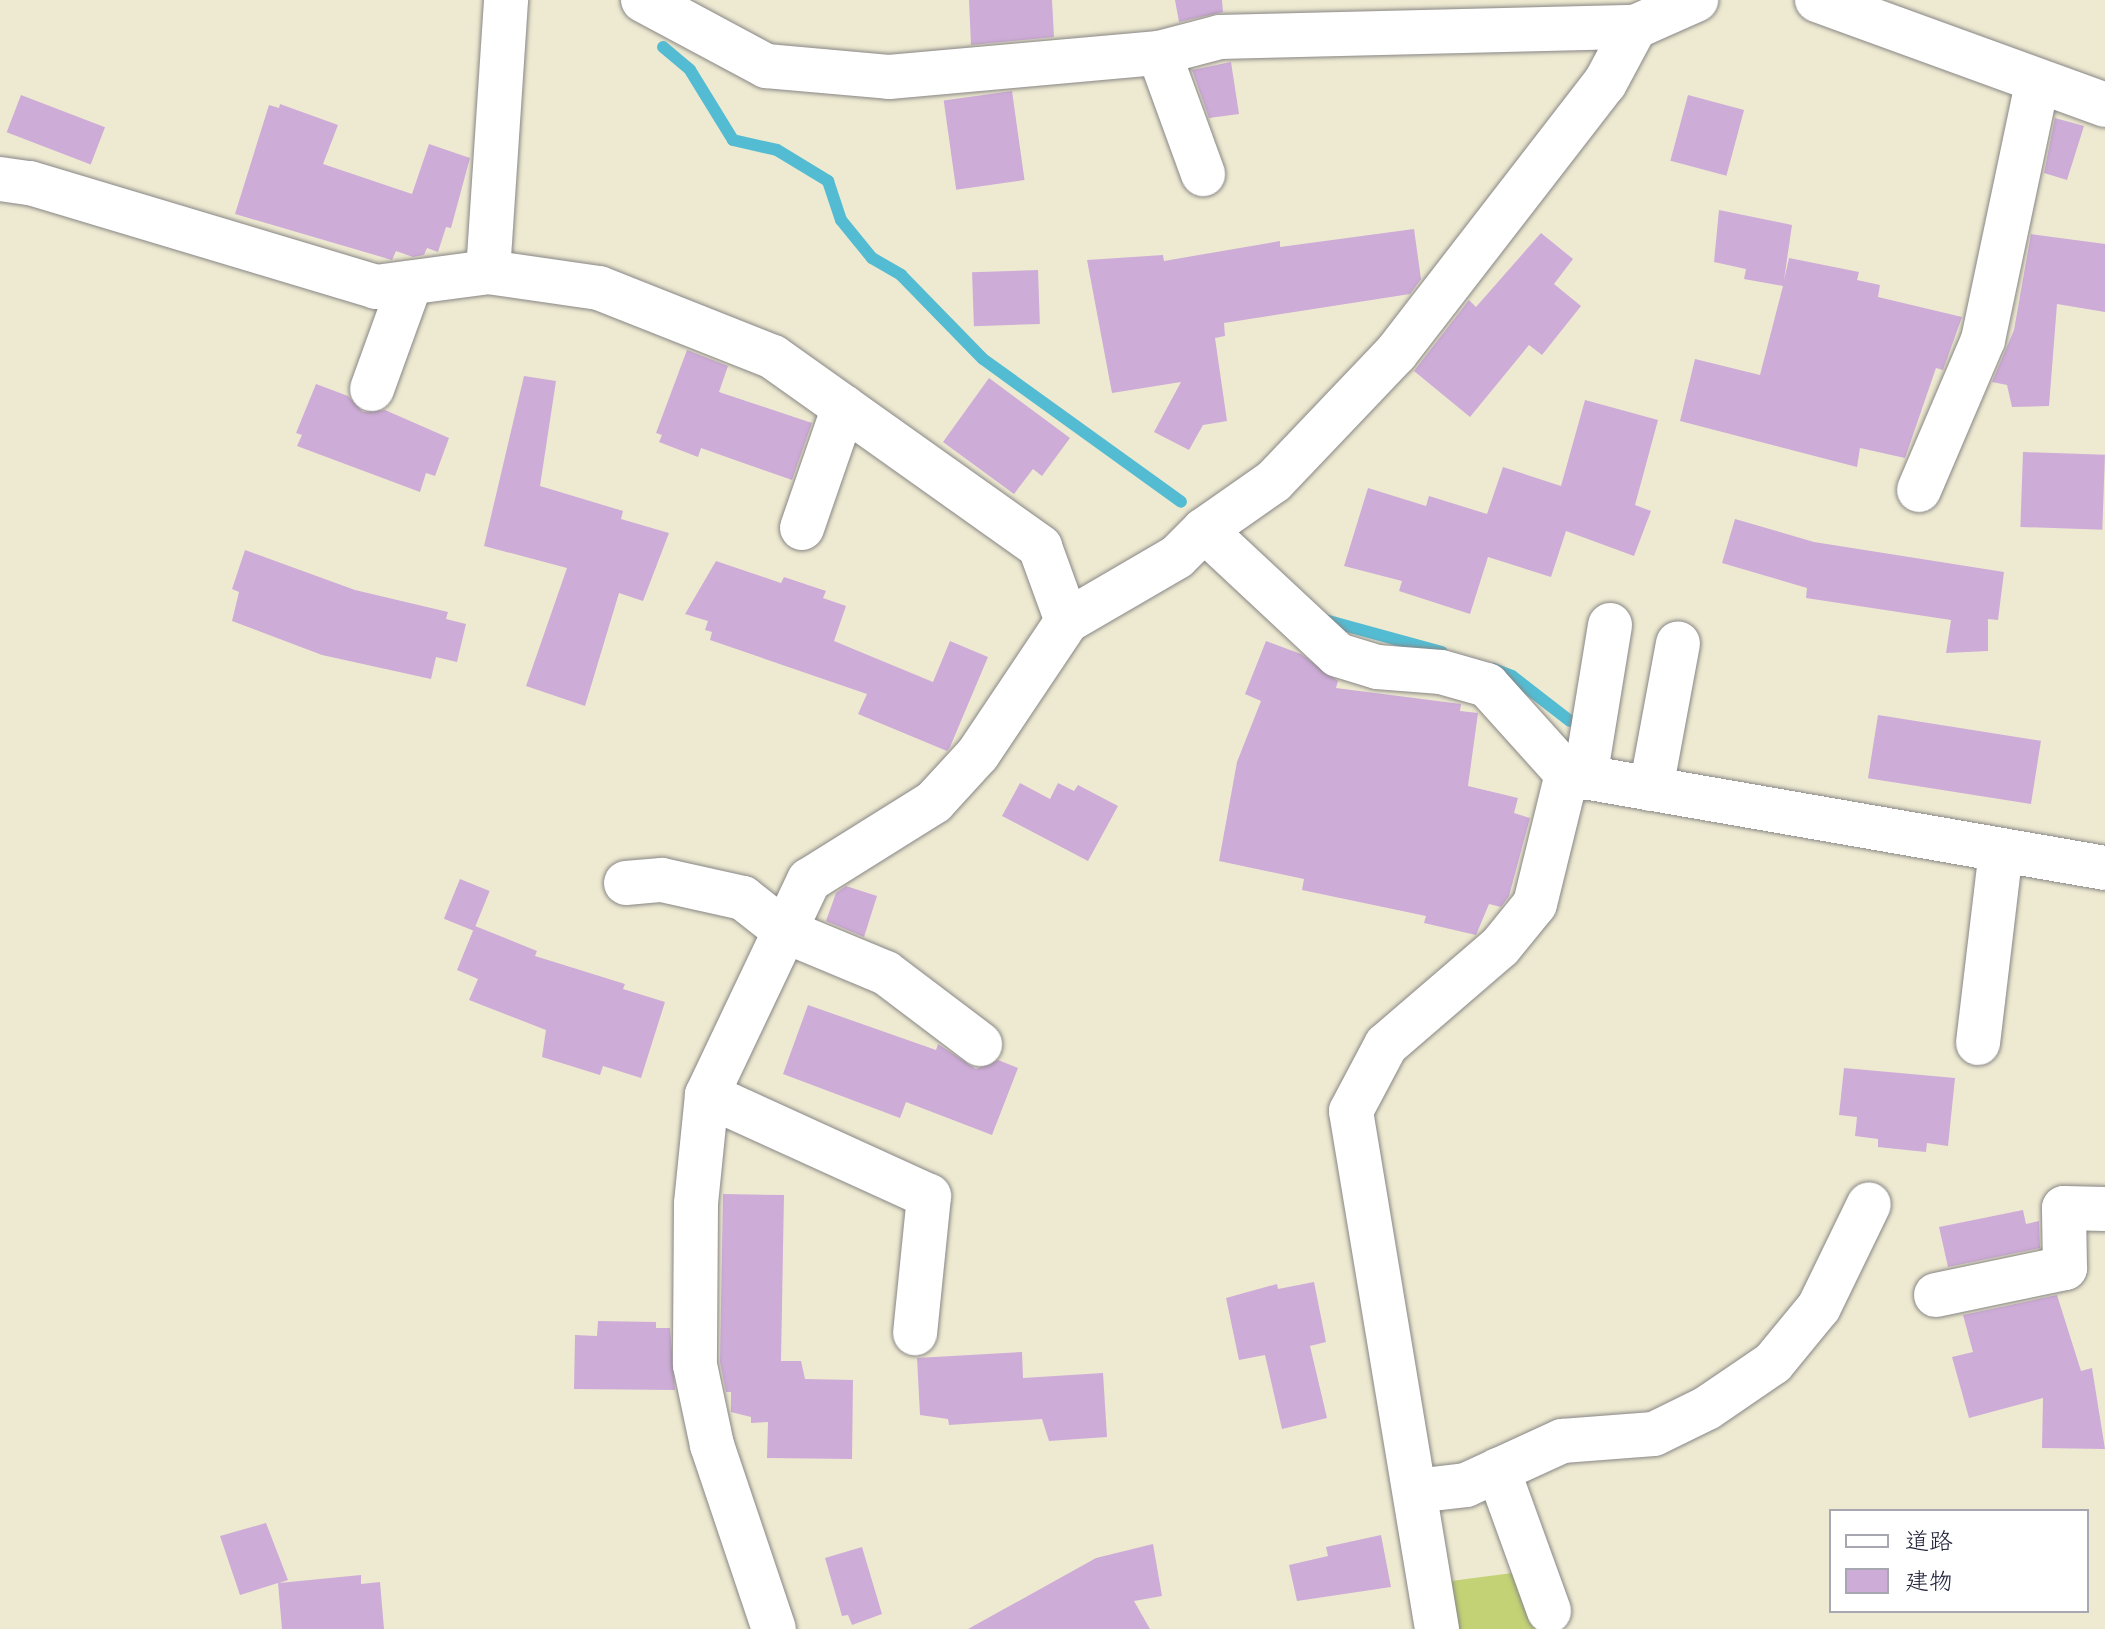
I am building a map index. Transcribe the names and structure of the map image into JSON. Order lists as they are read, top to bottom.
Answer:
{
  "legend": ["道路", "建物"]
}
